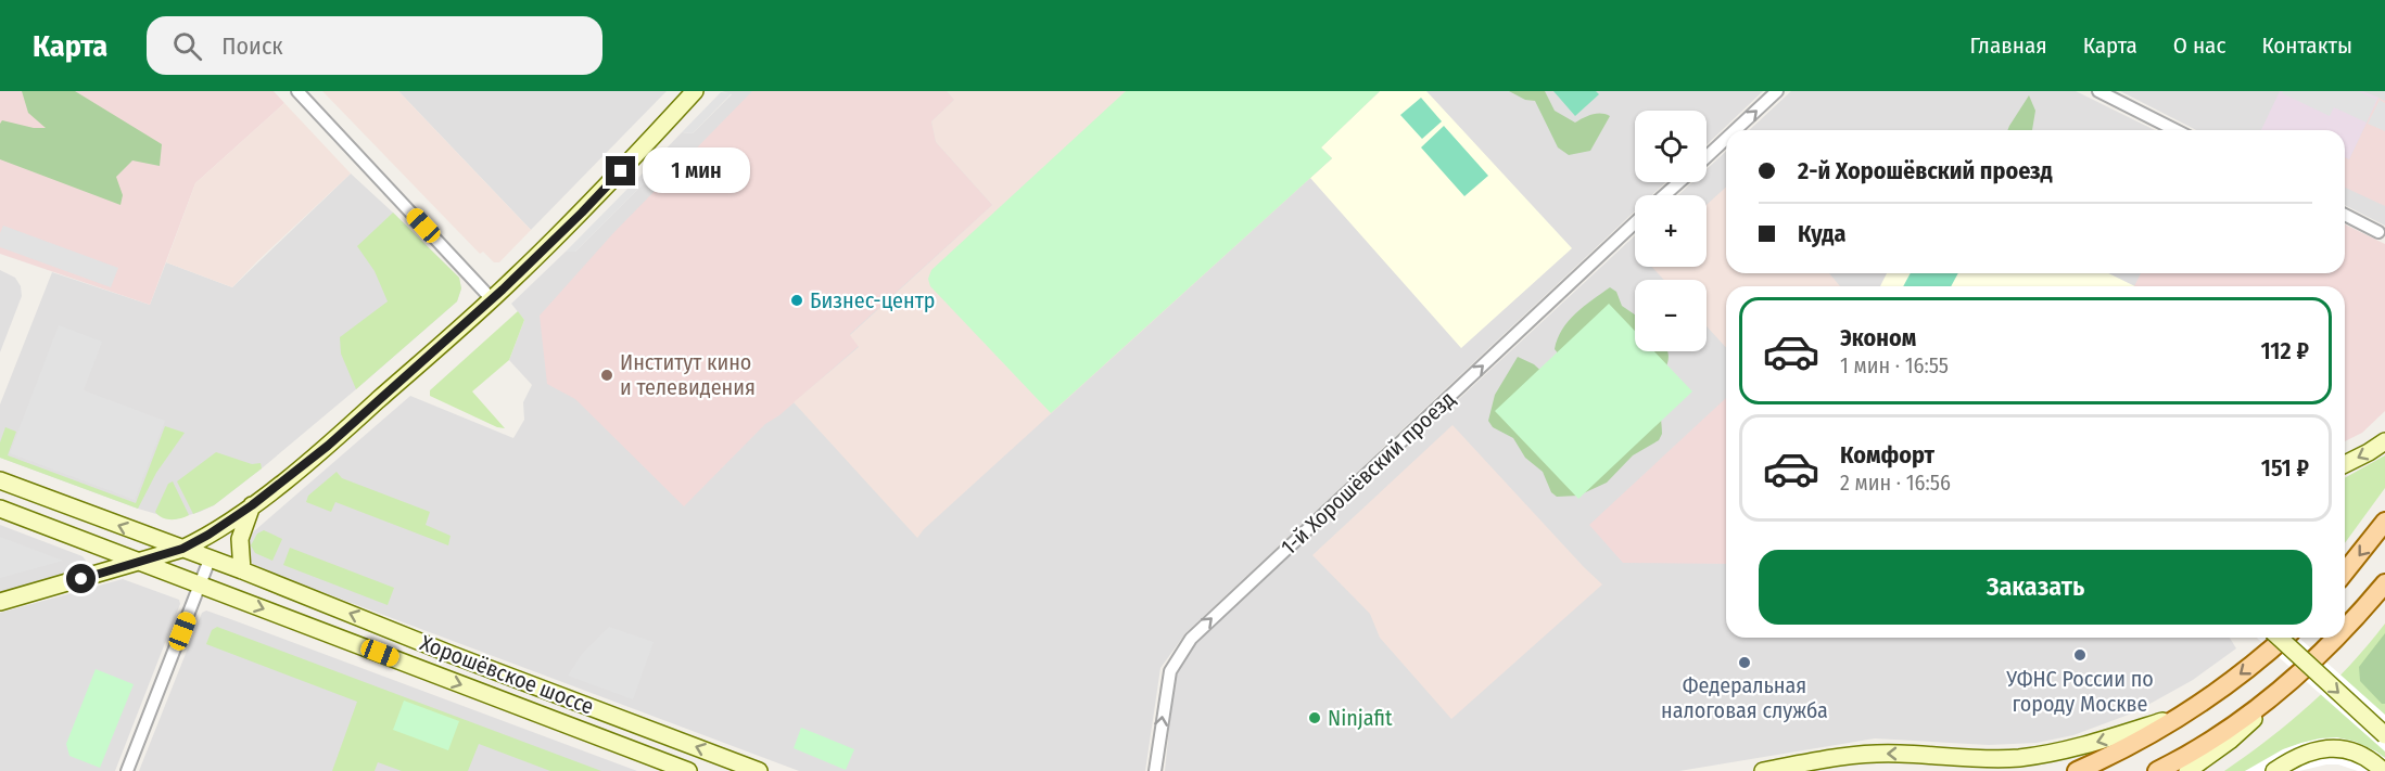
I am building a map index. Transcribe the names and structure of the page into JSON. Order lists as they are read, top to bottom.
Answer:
{
  "streets": {
    "main road": ["Хорошёвское шоссе"],
    "street": ["1-й Хорошёвский проезд"]
  },
  "one_way": ["1-й Хорошёвский проезд"],
  "places": [
    "Бизнес-центр",
    "Институт кино и телевидения",
    "УФНС России по городу Москве",
    "Федеральная налоговая служба",
    "Ninjafit"
  ],
  "page": {
    "header": "Карта",
    "search": "Поиск",
    "nav": [
      "Главная",
      "Карта",
      "О нас",
      "Контакты"
    ],
    "map_buttons": ["+", "−"],
    "banner": ["2-й Хорошёвский проезд", "Куда"],
    "bubble": "1 мин",
    "list": [
      {
        "name": "Эконом",
        "note": "1 мин · 16:55",
        "value": "112 ₽"
      },
      {
        "name": "Комфорт",
        "note": "2 мин · 16:56",
        "value": "151 ₽"
      }
    ],
    "buttons": "Заказать"
  }
}
